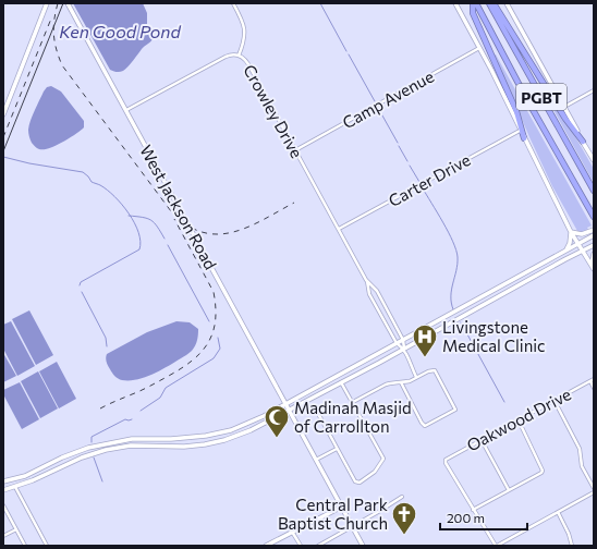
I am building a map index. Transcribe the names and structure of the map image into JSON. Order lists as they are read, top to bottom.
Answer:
{
  "streets": {
    "highway": ["PGBT"],
    "main road": ["West Jackson Road"],
    "street": [
      "Camp Avenue",
      "Crowley Drive",
      "Carter Drive",
      "Oakwood Drive"
    ]
  },
  "crossings": [
    ["Camp Avenue", "Crowley Drive"],
    ["Crowley Drive", "Carter Drive"],
    ["Crowley Drive", "West Jackson Road"]
  ],
  "water": ["Ken Good Pond"],
  "places": {
    "hospital": ["Livingstone Medical Clinic"],
    "mosque": ["Madinah Masjid of Carrollton"],
    "church": ["Central Park Baptist Church"]
  },
  "scale_bar": "200 m"
}
